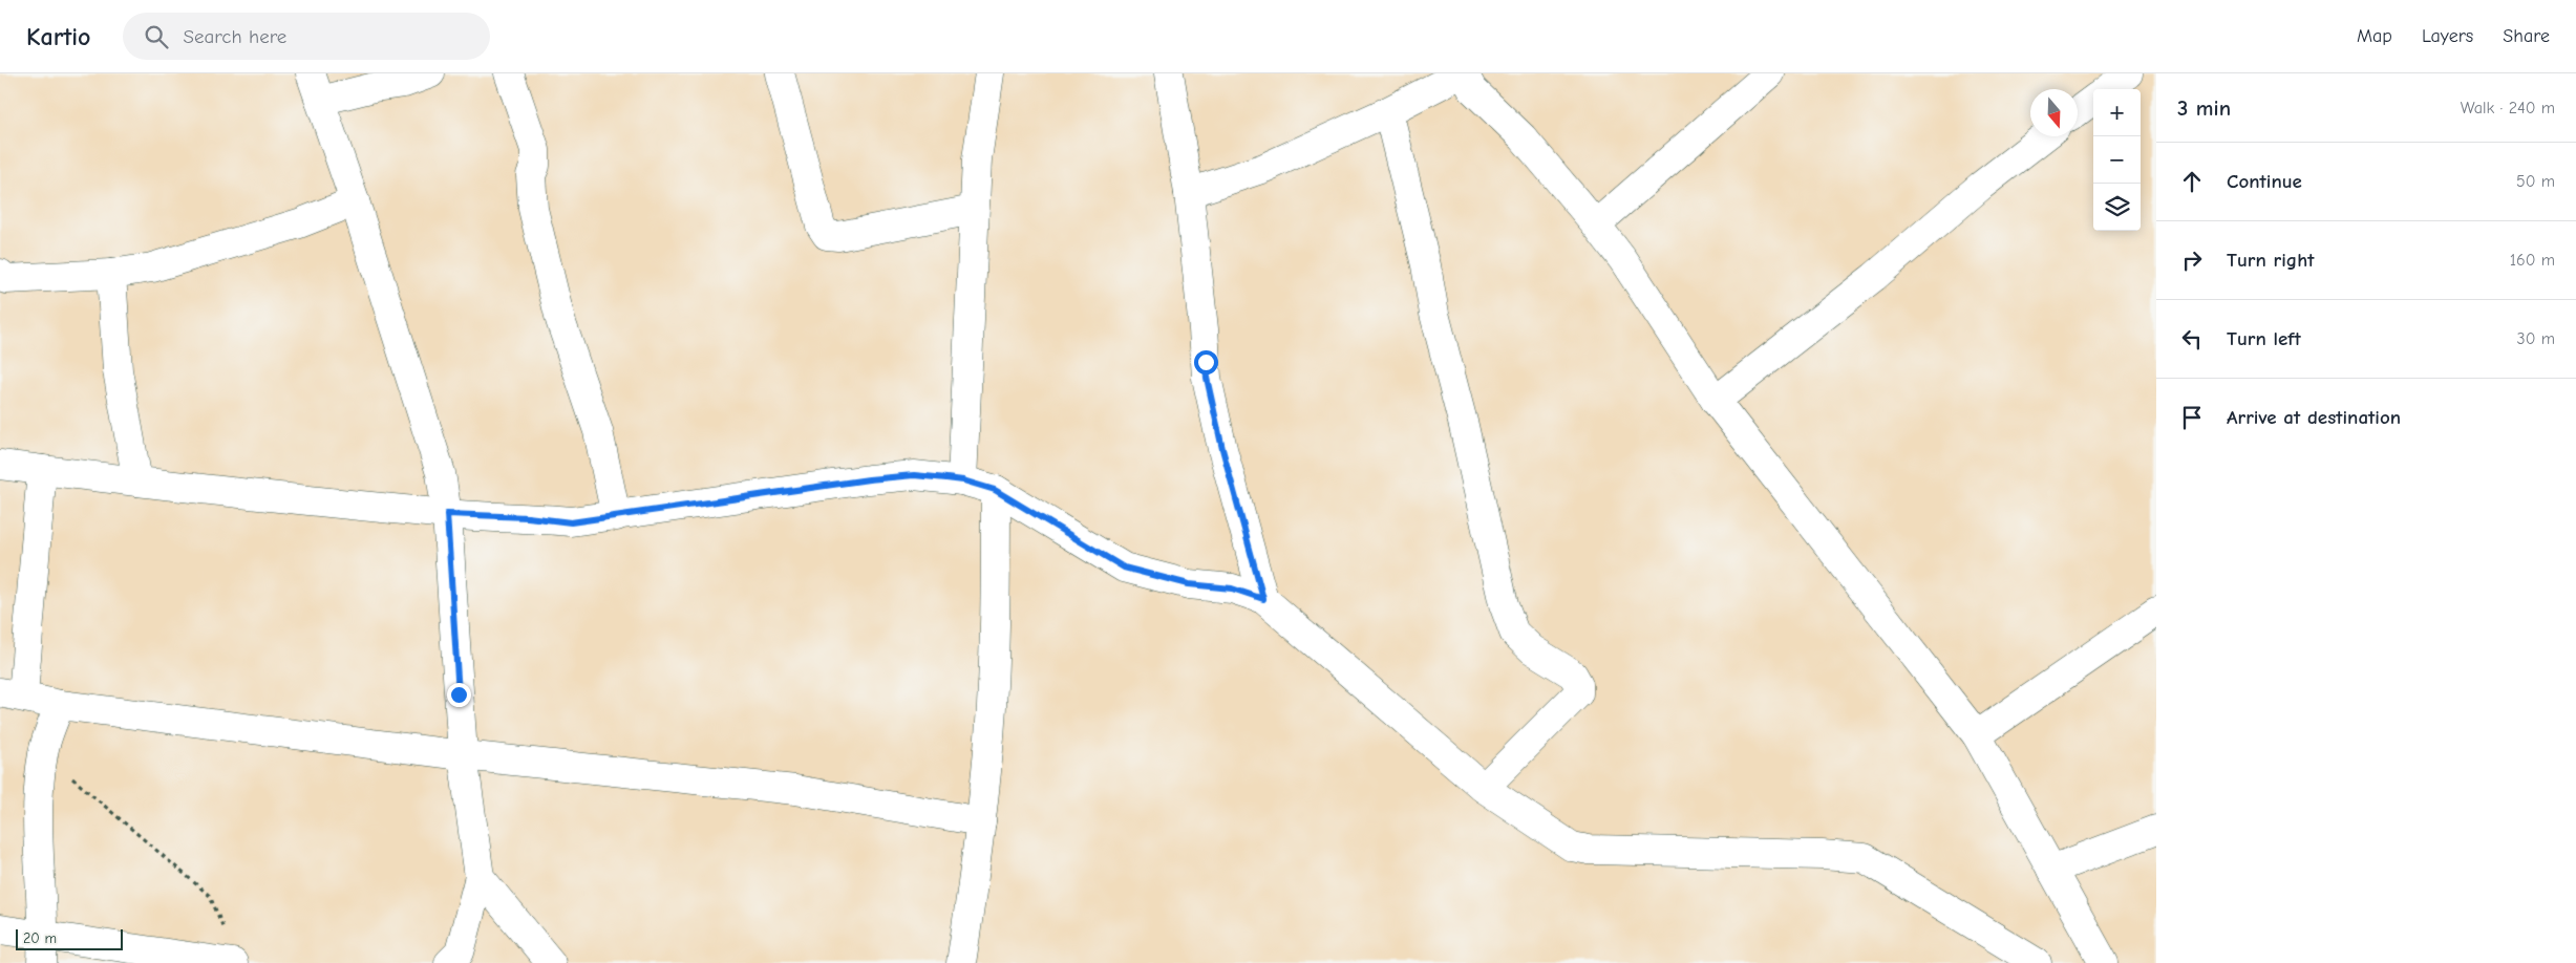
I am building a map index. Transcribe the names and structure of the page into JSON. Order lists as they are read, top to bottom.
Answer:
{
  "scale_bar": "20 m",
  "north": "bottom",
  "page": {
    "header": "Kartio",
    "search": "Search here",
    "nav": ["Map", "Layers", "Share"],
    "heading": ["3 min", "Walk · 240 m"],
    "map_buttons": ["+", "−"],
    "list": [
      ["Continue", "50 m"],
      ["Turn right", "160 m"],
      ["Turn left", "30 m"],
      "Arrive at destination"
    ],
    "scale": "20 m"
  }
}
